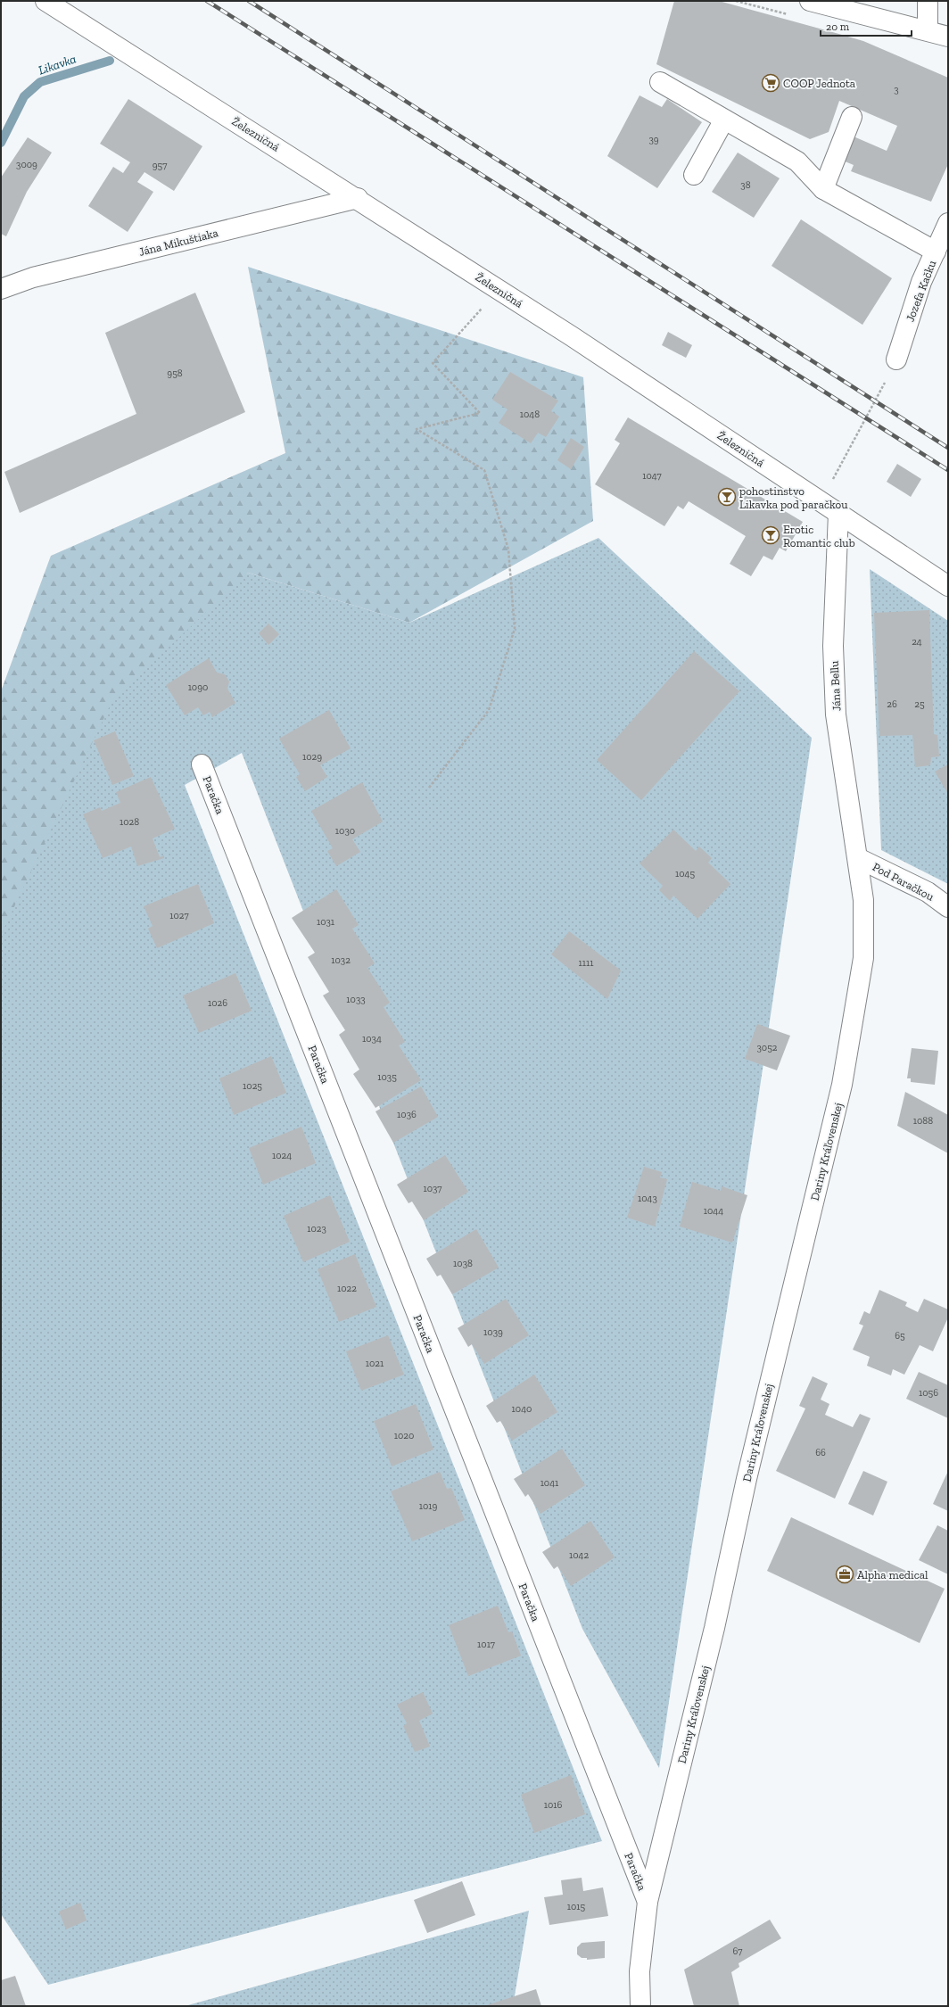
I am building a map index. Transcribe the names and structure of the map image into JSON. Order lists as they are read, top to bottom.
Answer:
{
  "streets": {
    "street": [
      "Železničná",
      "Jána Mikuštiaka",
      "Jozefa Kačku",
      "Jána Bellu",
      "Paračka",
      "Pod Paračkou",
      "Dariny Kráľovenskej"
    ]
  },
  "crossings": [
    ["Železničná", "Jána Mikuštiaka"],
    ["Železničná", "Jána Bellu"],
    ["Jána Bellu", "Pod Paračkou"],
    ["Jána Bellu", "Dariny Kráľovenskej"],
    ["Paračka", "Dariny Kráľovenskej"],
    ["Pod Paračkou", "Dariny Kráľovenskej"]
  ],
  "water": ["Likavka"],
  "places": {
    "supermarket": ["COOP Jednota"],
    "bar": ["pohostinstvo Likavka pod paračkou", "Erotic Romantic club"],
    "office": ["Alpha medical"]
  },
  "house_numbers": [
    "3",
    "39",
    "3009",
    "957",
    "38",
    "958",
    "1048",
    "1047",
    "24",
    "1090",
    "26",
    "25",
    "1029",
    "1028",
    "1030",
    "1045",
    "1027",
    "1031",
    "1032",
    "1111",
    "1033",
    "1026",
    "1034",
    "3052",
    "1035",
    "1025",
    "1036",
    "1088",
    "1024",
    "1037",
    "1043",
    "1044",
    "1023",
    "1038",
    "1022",
    "1039",
    "65",
    "1021",
    "1056",
    "1040",
    "1020",
    "66",
    "1041",
    "1019",
    "1042",
    "1017",
    "1016",
    "1015",
    "67"
  ],
  "scale_bar": "20 m"
}
